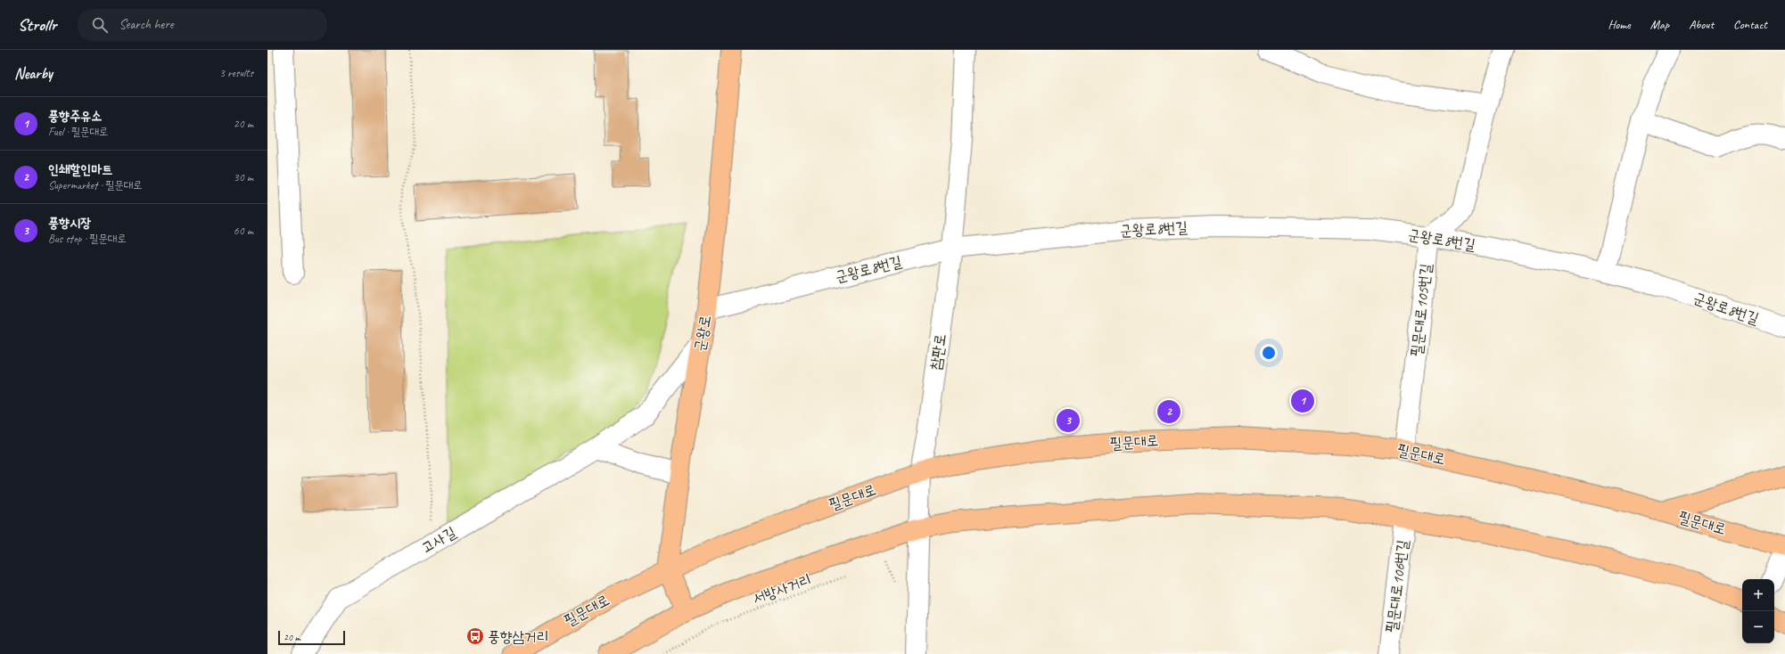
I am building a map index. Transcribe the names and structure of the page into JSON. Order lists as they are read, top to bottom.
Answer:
{
  "streets": {
    "main road": ["군왕로", "필문대로"],
    "street": [
      "군왕로8번길",
      "필문대로105번길",
      "참판로",
      "고사길",
      "필문대로106번길"
    ],
    "path": ["서방사거리"]
  },
  "crossings": [
    ["군왕로8번길", "필문대로105번길"],
    ["군왕로8번길", "군왕로"],
    ["군왕로8번길", "참판로"],
    ["필문대로105번길", "필문대로"],
    ["군왕로", "필문대로"],
    ["군왕로", "고사길"],
    ["참판로", "필문대로"]
  ],
  "places": {
    "bus stop": ["풍향삼거리"]
  },
  "scale_bar": "20 m",
  "page": {
    "header": "Strollr",
    "search": "Search here",
    "nav": [
      "Home",
      "Map",
      "About",
      "Contact"
    ],
    "heading": ["Nearby", "3 results"],
    "list": [
      {
        "mark": "1",
        "name": "풍향주유소",
        "note": "Fuel · 필문대로",
        "value": "20 m"
      },
      {
        "mark": "2",
        "name": "인쇄할인마트",
        "note": "Supermarket · 필문대로",
        "value": "30 m"
      },
      {
        "mark": "3",
        "name": "풍향시장",
        "note": "Bus stop · 필문대로",
        "value": "60 m"
      }
    ],
    "pins": ["1", "2", "3"],
    "map_buttons": ["+", "−"],
    "scale": "20 m"
  }
}
